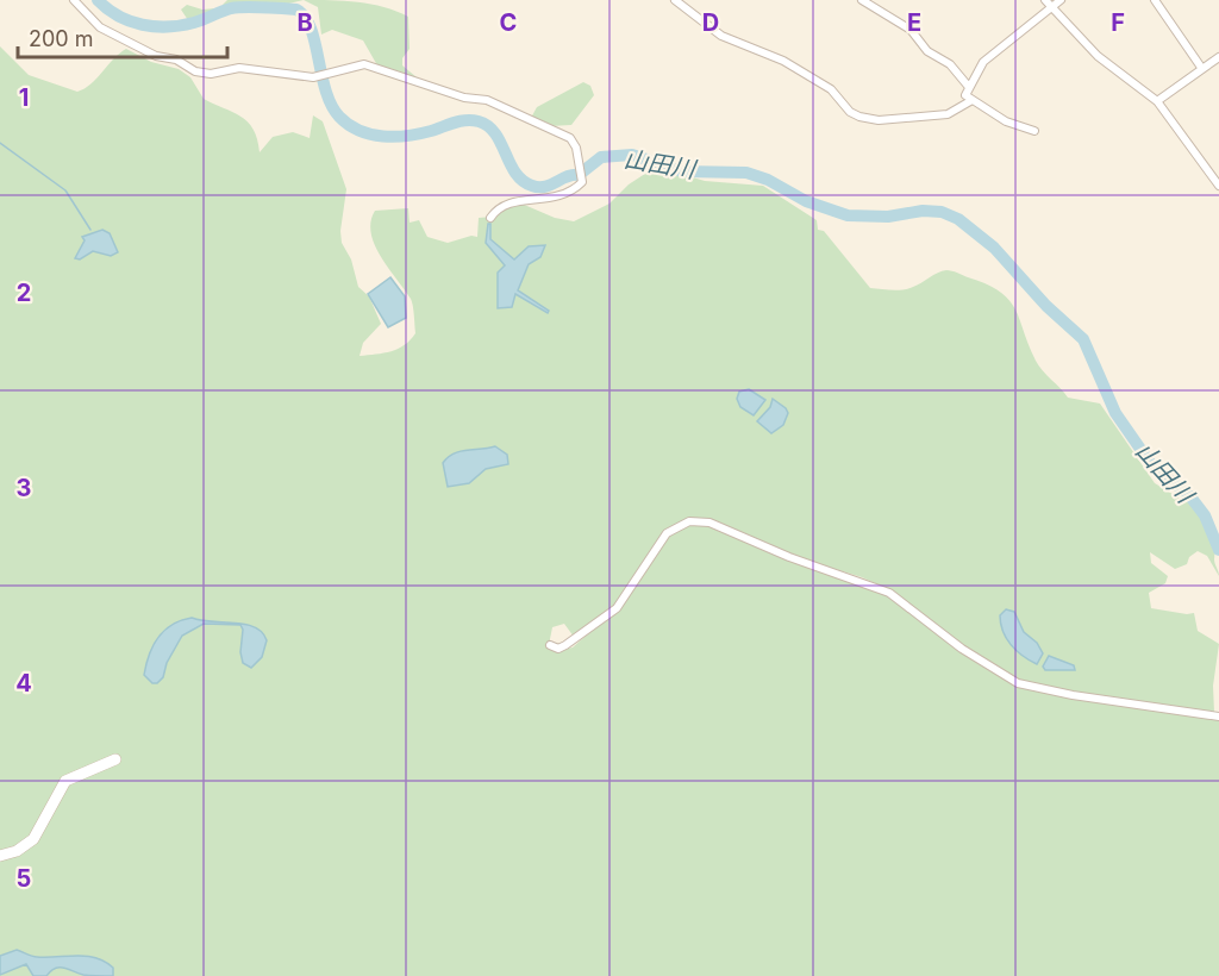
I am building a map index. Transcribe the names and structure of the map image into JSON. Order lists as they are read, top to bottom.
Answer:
{
  "water": ["山田川"],
  "scale_bar": "200 m",
  "grid": {
    "columns": [
      "B",
      "C",
      "D",
      "E",
      "F"
    ],
    "rows": [
      "1",
      "2",
      "3",
      "4",
      "5"
    ]
  }
}
